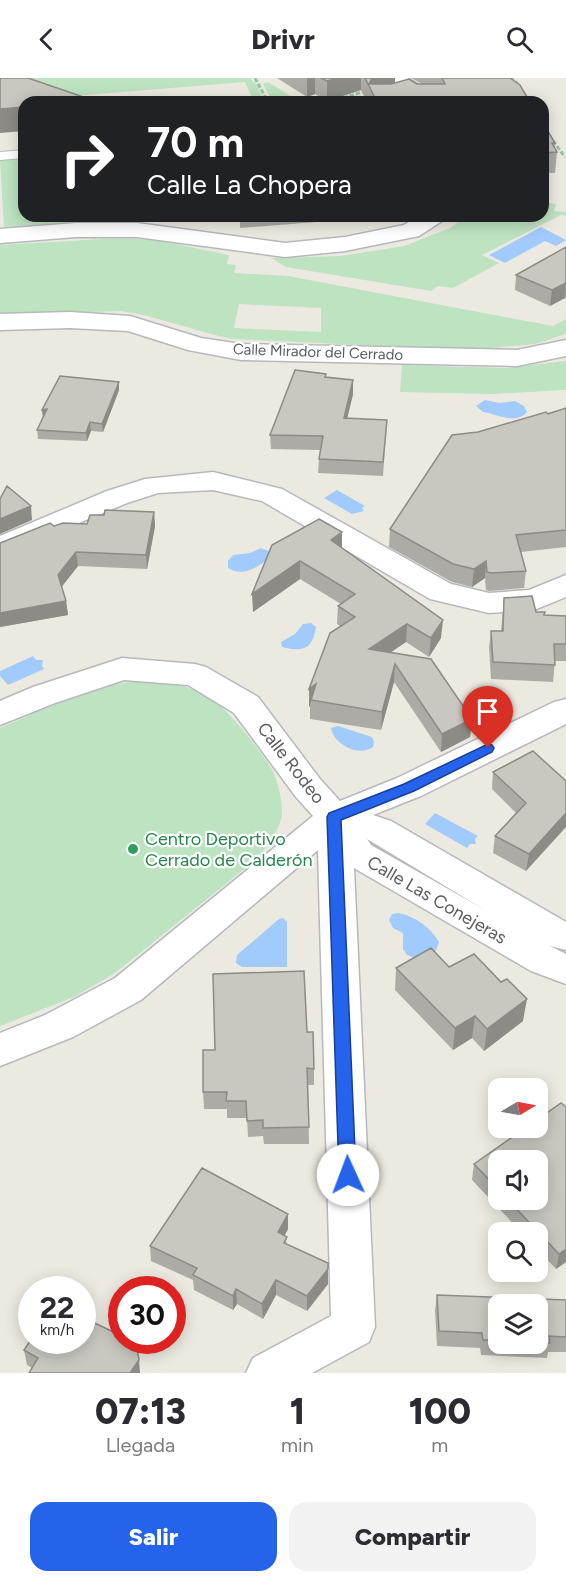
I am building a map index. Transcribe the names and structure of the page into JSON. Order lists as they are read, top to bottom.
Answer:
{
  "streets": {
    "street": ["Calle Mirador del Cerrado", "Calle Rodeo", "Calle Las Conejeras"]
  },
  "crossings": [
    ["Calle Rodeo", "Calle Las Conejeras"]
  ],
  "places": ["Centro Deportivo Cerrado de Calderón"],
  "north": "right",
  "page": {
    "header": "Drivr",
    "turn": ["70 m", "Calle La Chopera"],
    "speed": "22 km/h",
    "limit": "30",
    "eta": [
      "07:13",
      "Llegada",
      "1",
      "min",
      "100",
      "m"
    ],
    "buttons": ["Salir", "Compartir"]
  }
}
